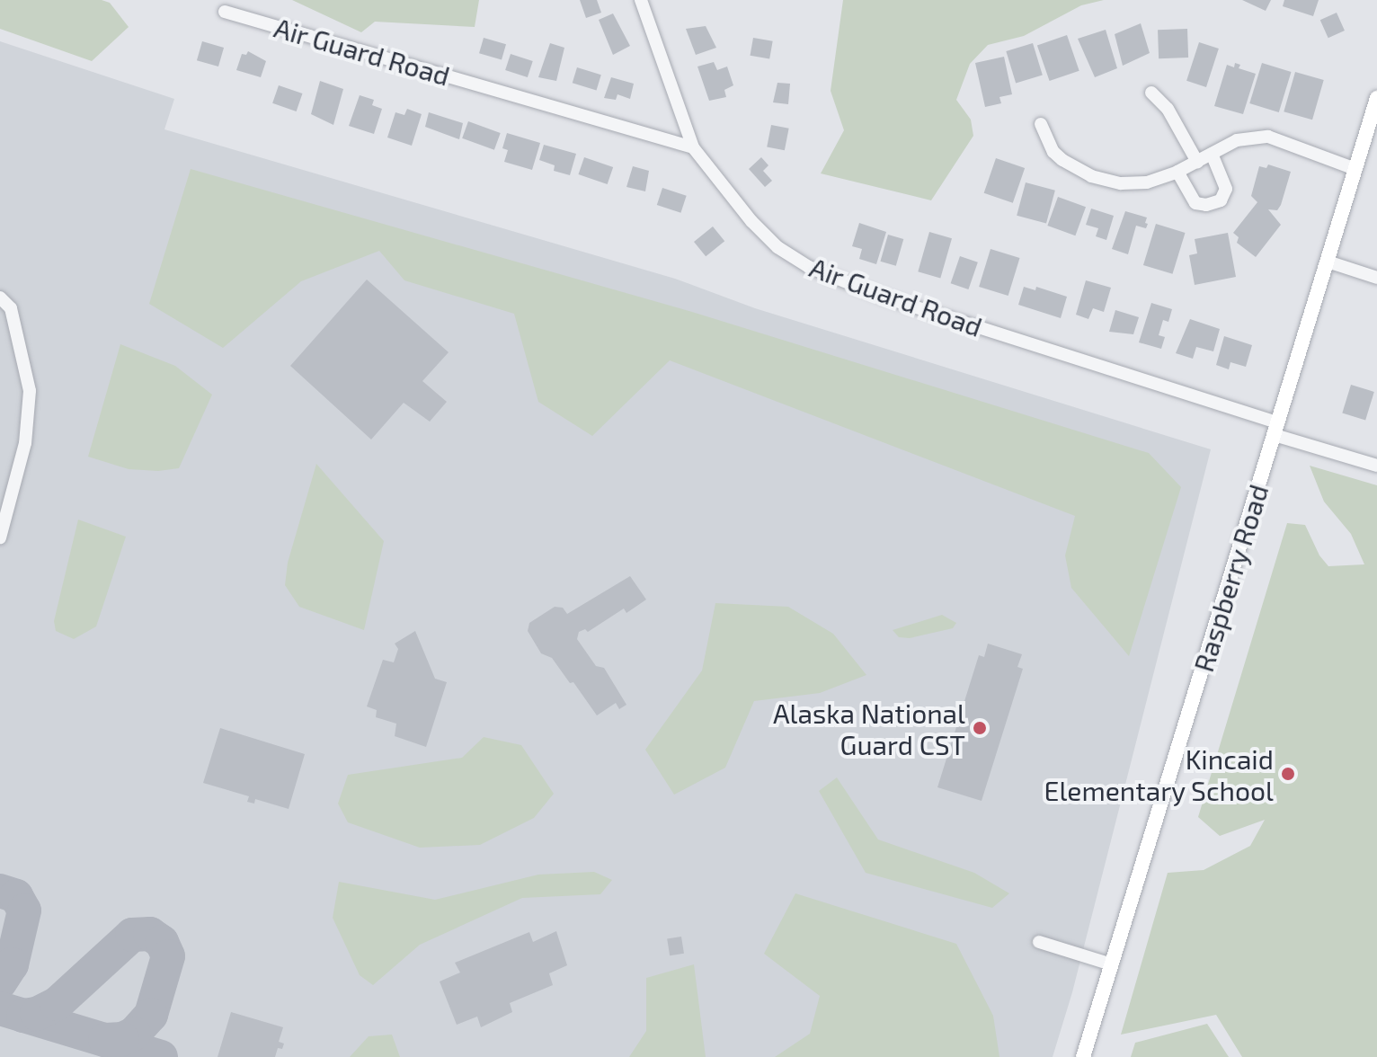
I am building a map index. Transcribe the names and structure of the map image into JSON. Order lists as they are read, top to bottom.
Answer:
{
  "streets": {
    "main road": ["Raspberry Road"],
    "street": ["Air Guard Road"]
  },
  "crossings": [
    ["Air Guard Road", "Raspberry Road"]
  ],
  "places": ["Alaska National Guard CST", "Kincaid Elementary School"]
}
